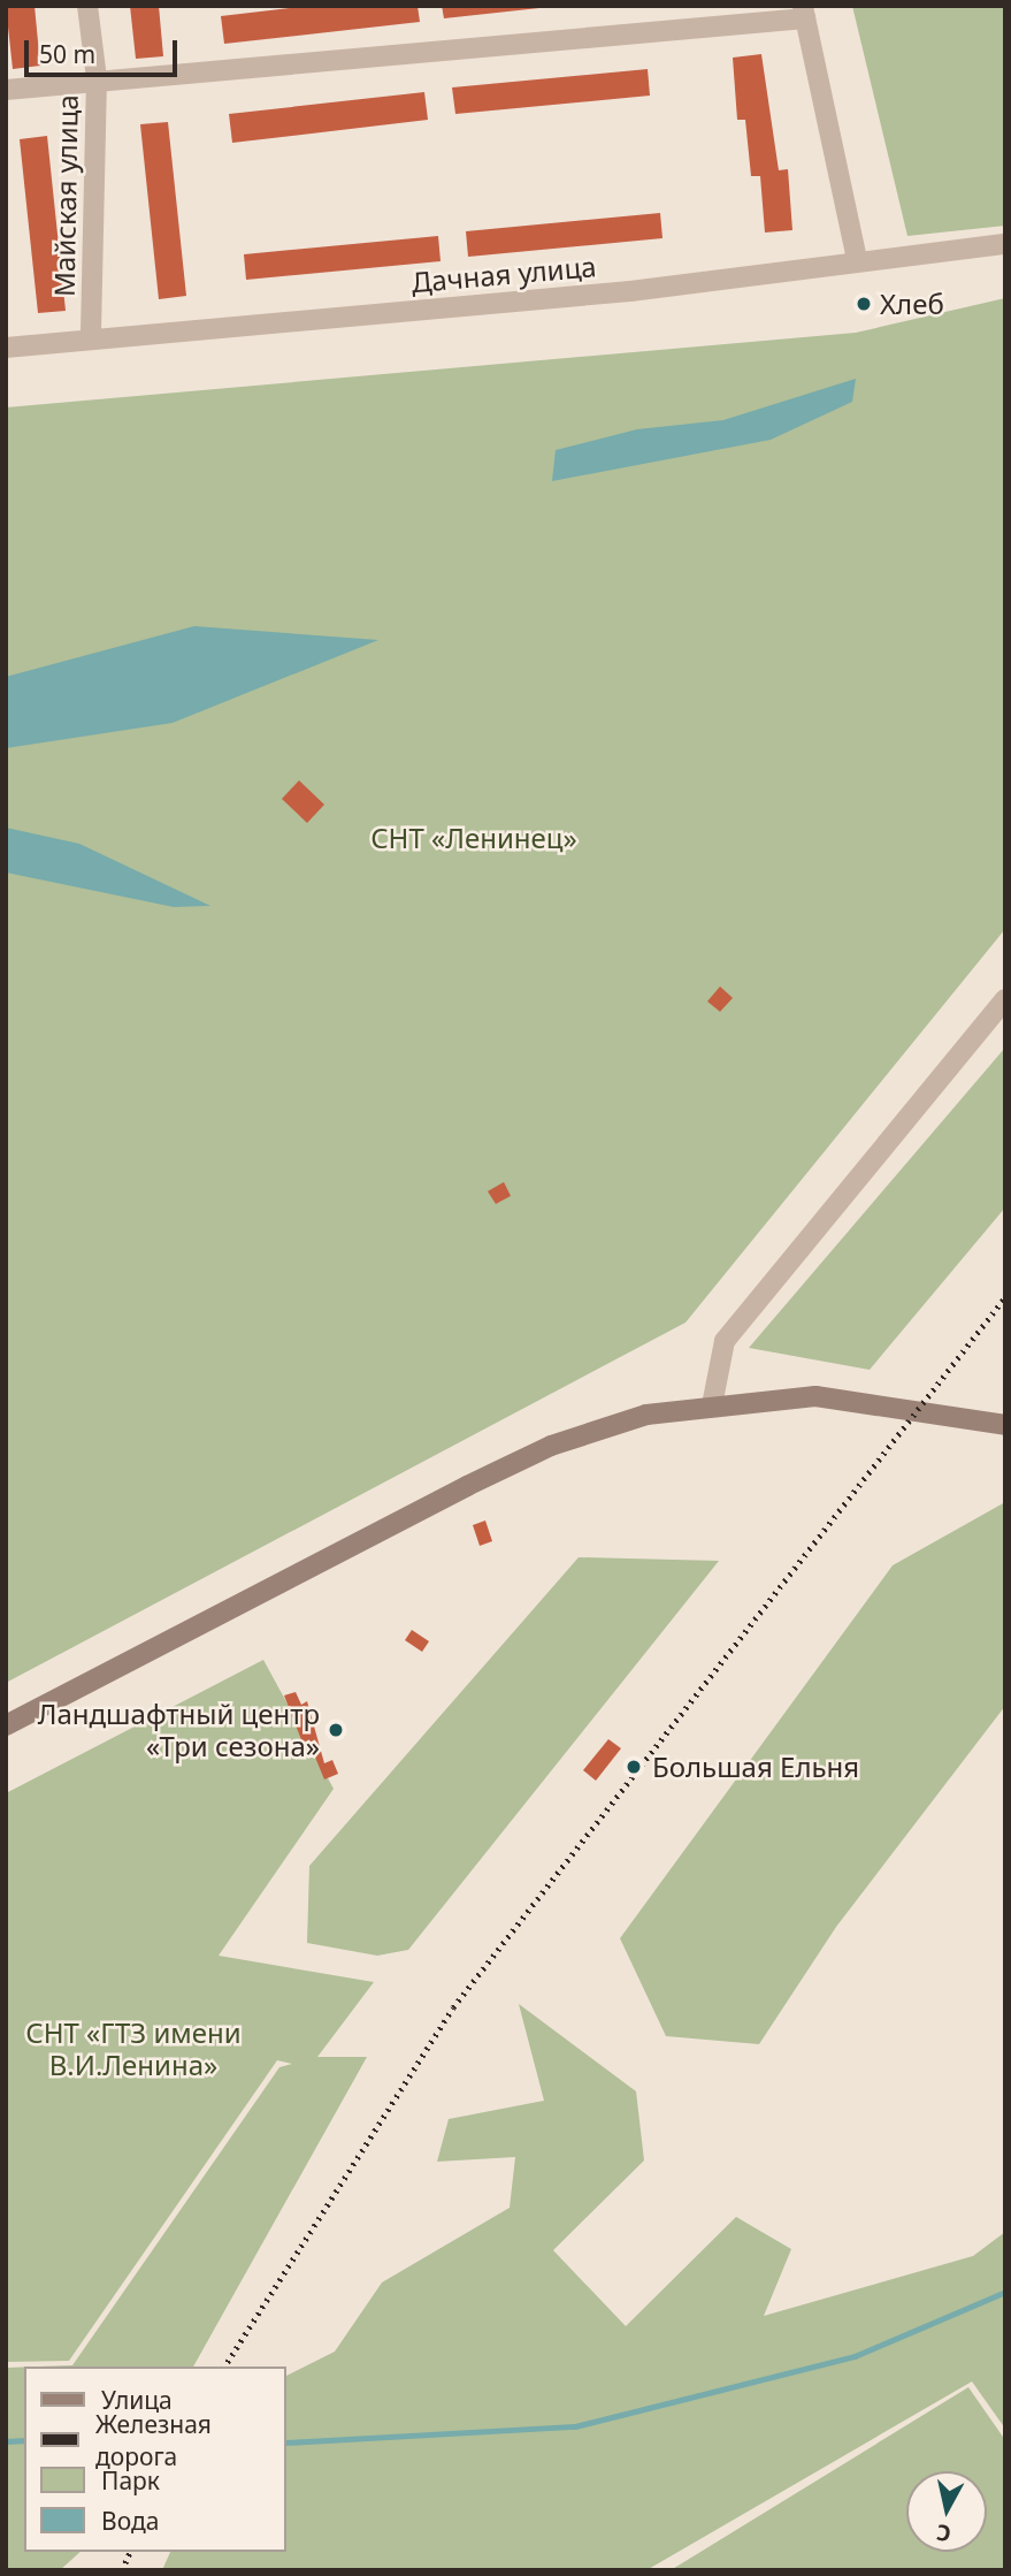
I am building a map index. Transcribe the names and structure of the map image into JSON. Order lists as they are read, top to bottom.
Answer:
{
  "streets": {
    "street": ["Майская улица", "Дачная улица"]
  },
  "crossings": [
    ["Майская улица", "Дачная улица"]
  ],
  "parks": ["СНТ «Ленинец»", "СНТ «ГТЗ имени В.И.Ленина»"],
  "places": ["Хлеб", "Ландшафтный центр «Три сезона»", "Большая Ельня"],
  "legend": [
    "Улица",
    "Железная дорога",
    "Парк",
    "Вода"
  ],
  "scale_bar": "50 m",
  "north": "bottom"
}
